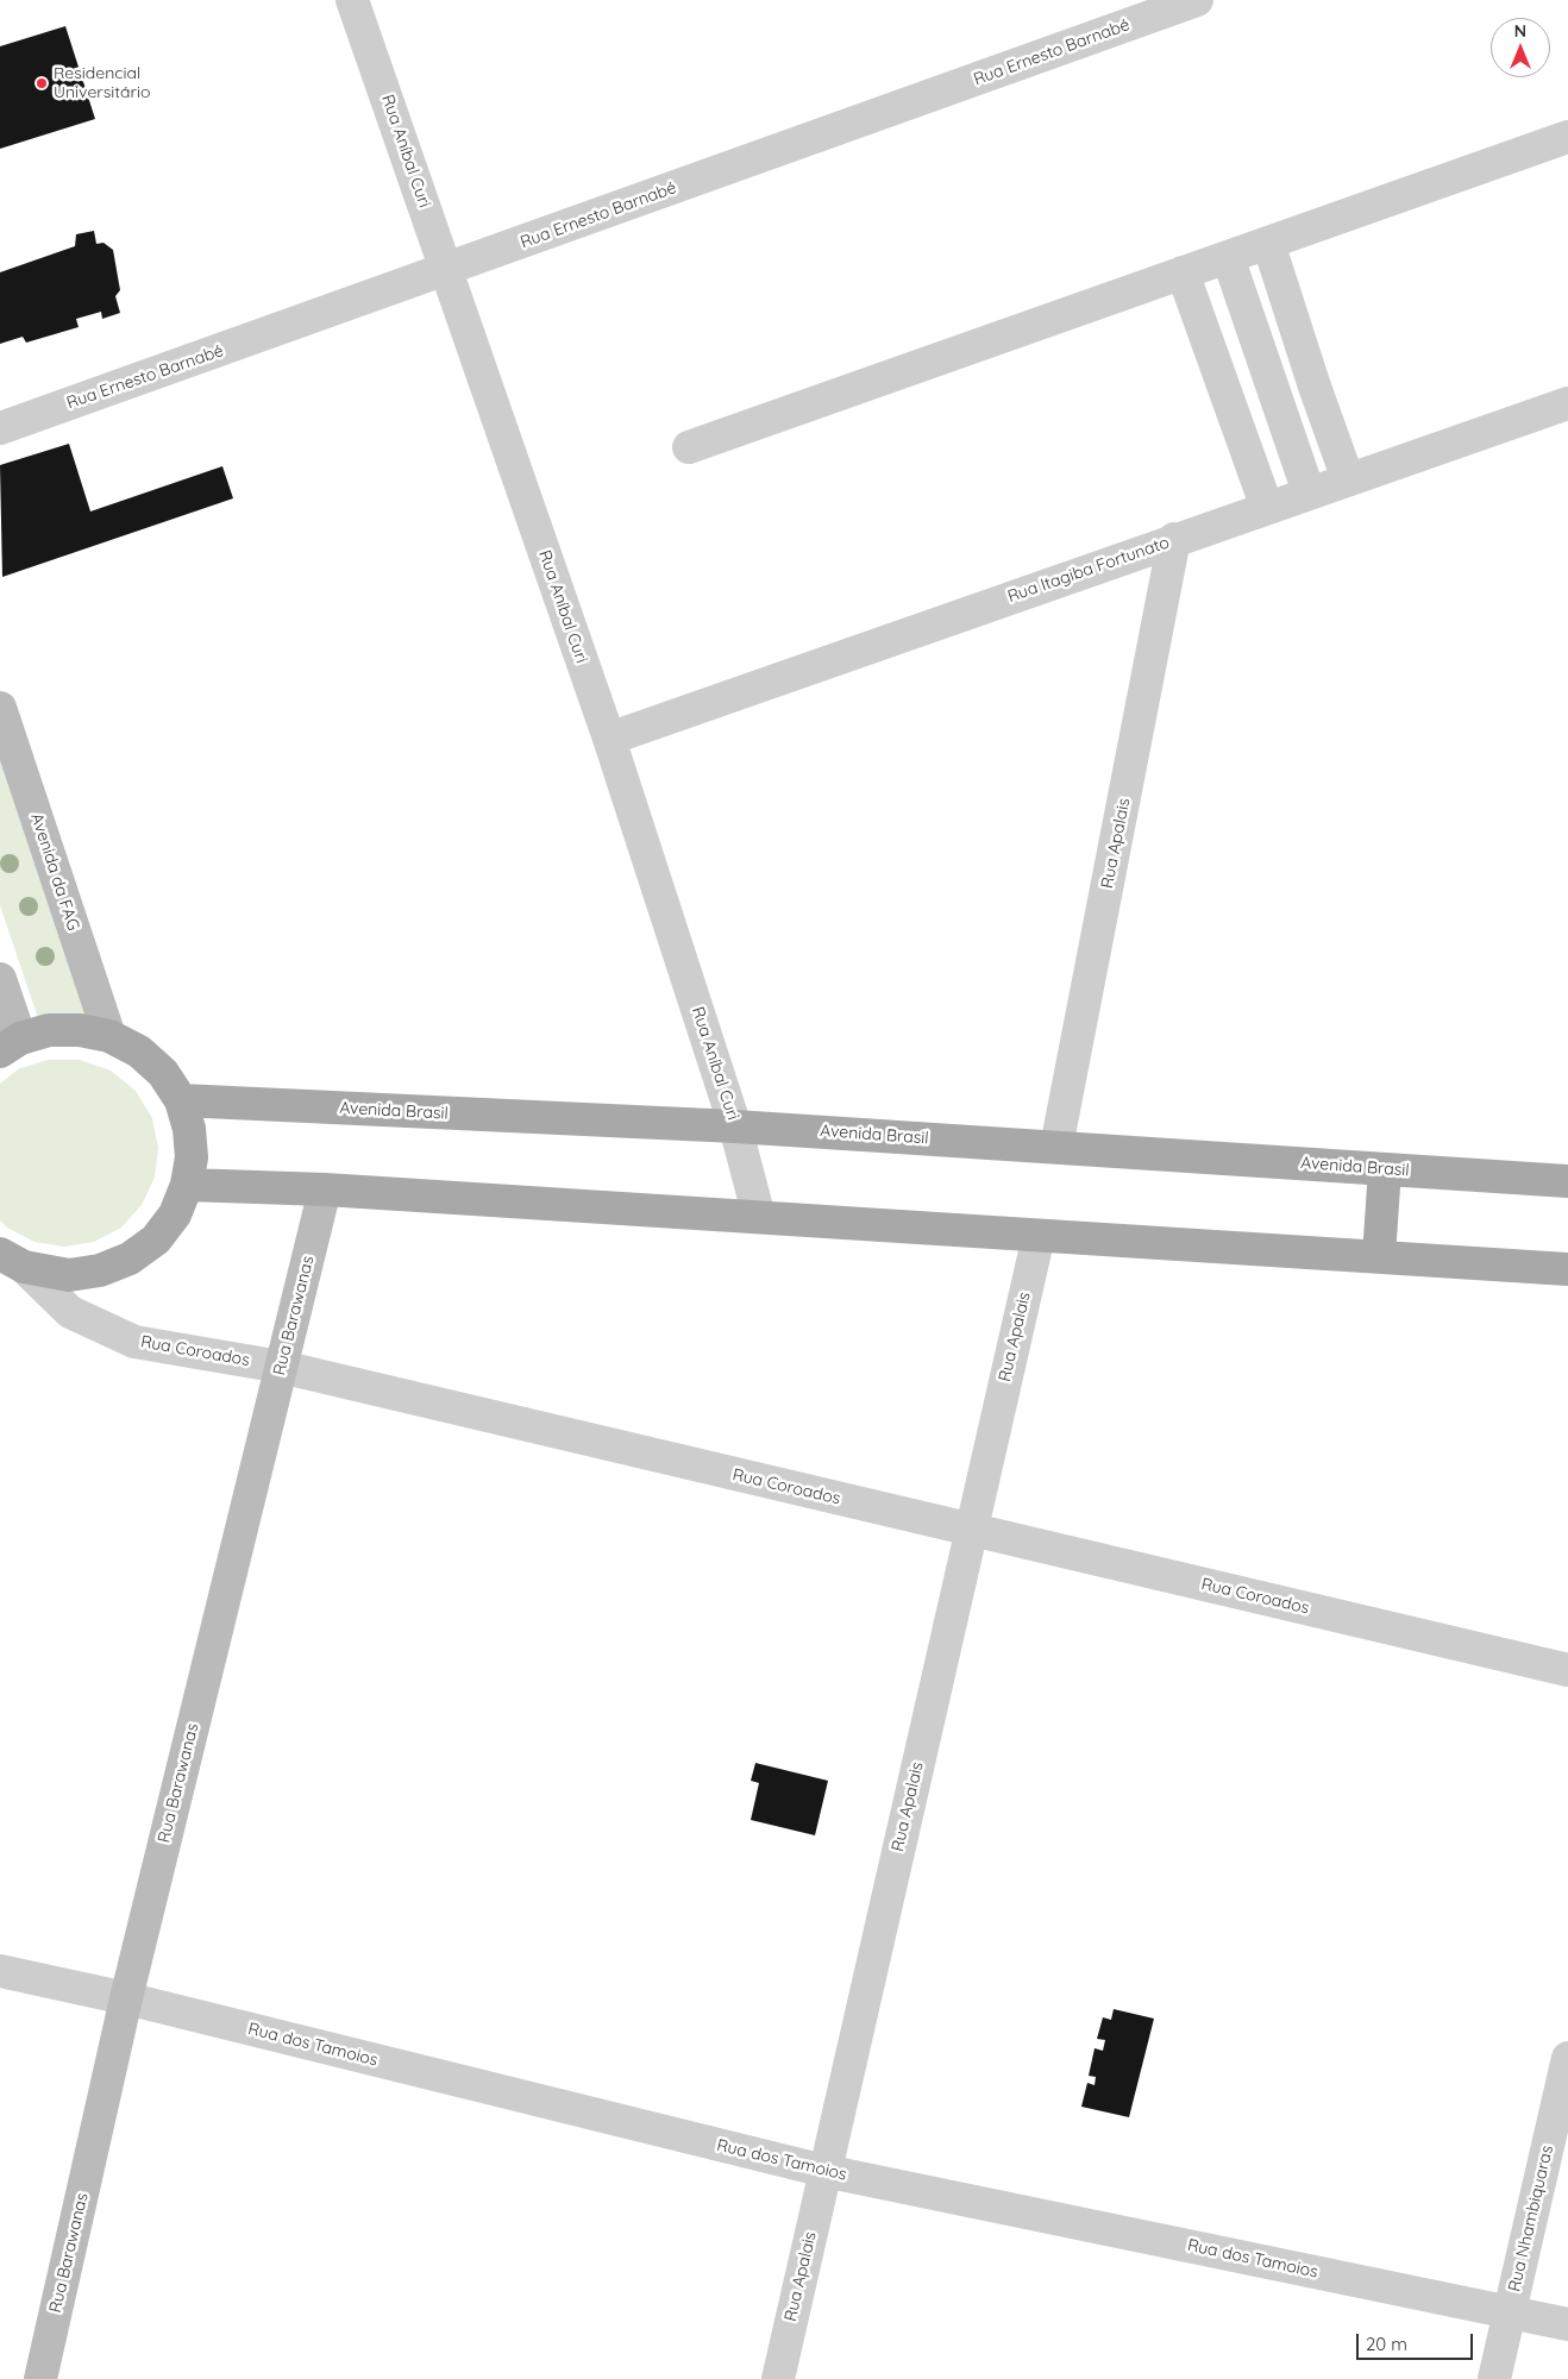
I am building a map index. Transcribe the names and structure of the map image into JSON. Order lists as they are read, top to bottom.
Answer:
{
  "streets": {
    "main road": ["Avenida Brasil"],
    "street": [
      "Rua Ernesto Barnabé",
      "Rua Aníbal Curi",
      "Rua Itagiba Fortunato",
      "Rua Apalais",
      "Avenida da FAG",
      "Rua Barawanas",
      "Rua Coroados",
      "Rua dos Tamoios",
      "Rua Nhambiquaras"
    ]
  },
  "crossings": [
    ["Rua Ernesto Barnabé", "Rua Aníbal Curi"],
    ["Rua Aníbal Curi", "Rua Itagiba Fortunato"],
    ["Rua Aníbal Curi", "Avenida Brasil"],
    ["Rua Itagiba Fortunato", "Rua Apalais"],
    ["Rua Apalais", "Avenida Brasil"],
    ["Rua Apalais", "Rua Coroados"],
    ["Rua Apalais", "Rua dos Tamoios"],
    ["Rua Barawanas", "Rua Coroados"],
    ["Rua Barawanas", "Rua dos Tamoios"],
    ["Rua dos Tamoios", "Rua Nhambiquaras"]
  ],
  "places": ["Residencial Universitário"],
  "scale_bar": "20 m",
  "north": "top"
}
